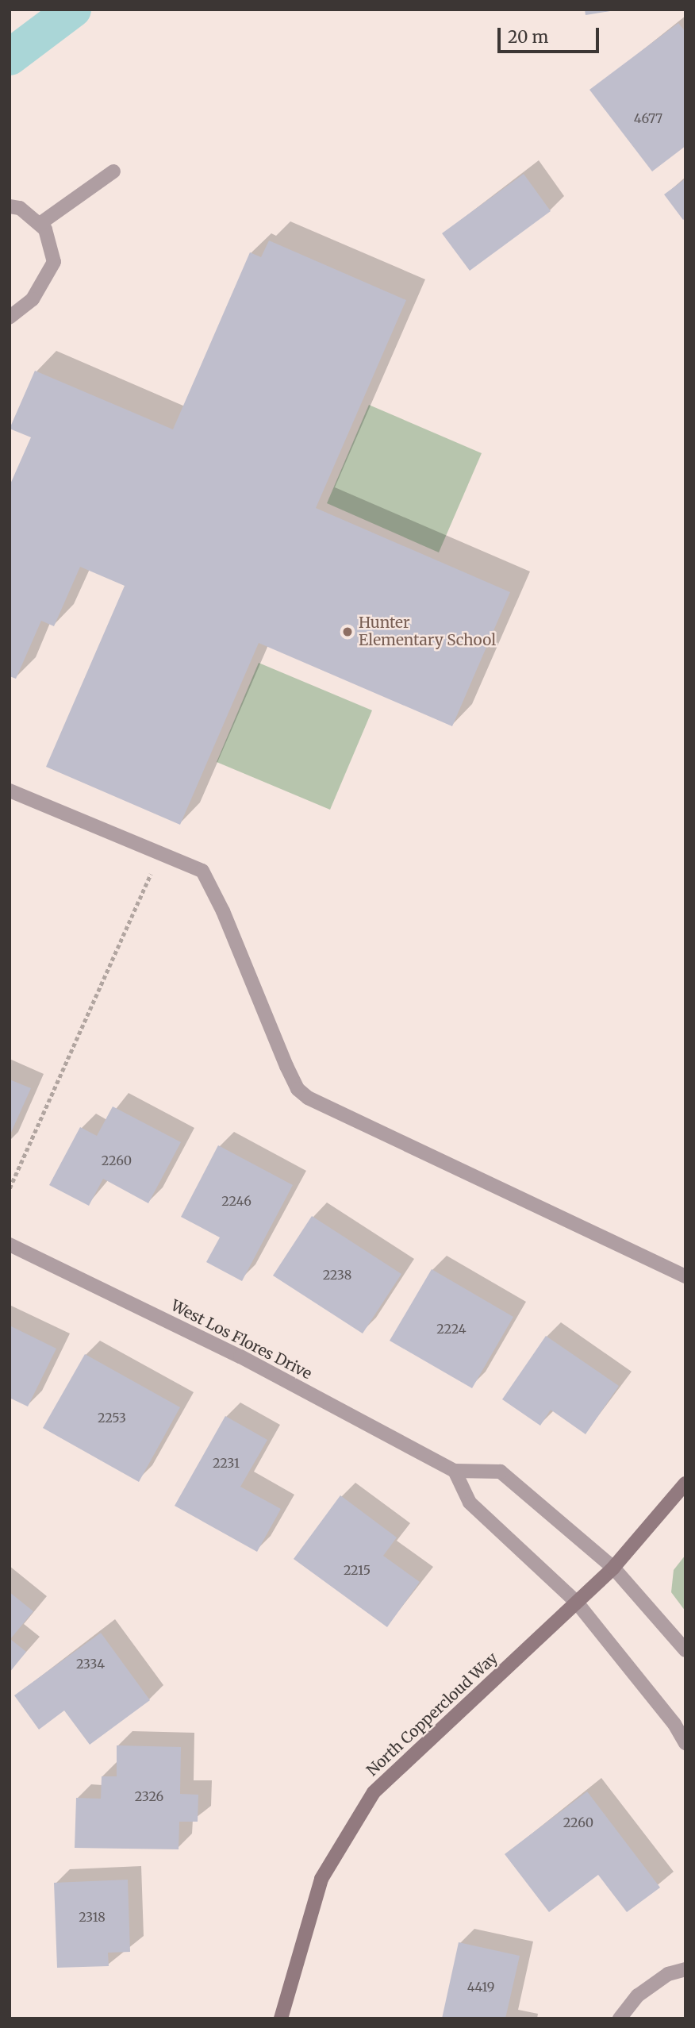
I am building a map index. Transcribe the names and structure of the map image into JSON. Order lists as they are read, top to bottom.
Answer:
{
  "streets": {
    "street": ["West Los Flores Drive", "North Coppercloud Way"]
  },
  "crossings": [
    ["West Los Flores Drive", "North Coppercloud Way"]
  ],
  "places": ["Hunter Elementary School"],
  "house_numbers": [
    "4677",
    "2260",
    "2246",
    "2238",
    "2224",
    "2253",
    "2231",
    "2215",
    "2334",
    "2326",
    "2260",
    "2318",
    "4419"
  ],
  "scale_bar": "20 m"
}
